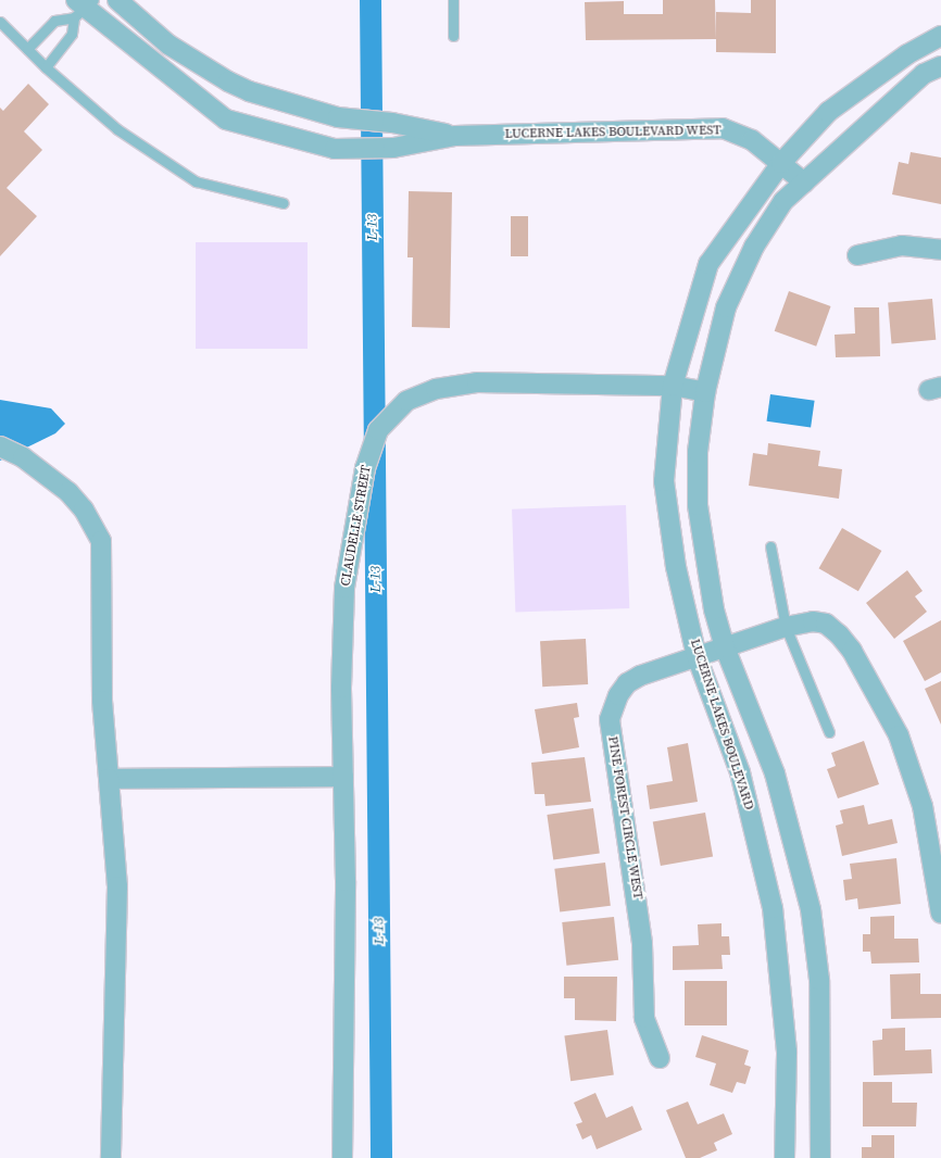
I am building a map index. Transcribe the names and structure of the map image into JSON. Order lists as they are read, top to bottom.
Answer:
{
  "streets": {
    "street": [
      "LUCERNE LAKES BOULEVARD WEST",
      "CLAUDELLE STREET",
      "LUCERNE LAKES BOULEVARD",
      "PINE FOREST CIRCLE WEST"
    ]
  },
  "crossings": [
    ["LUCERNE LAKES BOULEVARD WEST", "LUCERNE LAKES BOULEVARD"],
    ["CLAUDELLE STREET", "LUCERNE LAKES BOULEVARD"],
    ["LUCERNE LAKES BOULEVARD", "PINE FOREST CIRCLE WEST"]
  ],
  "water": ["L-13"]
}
